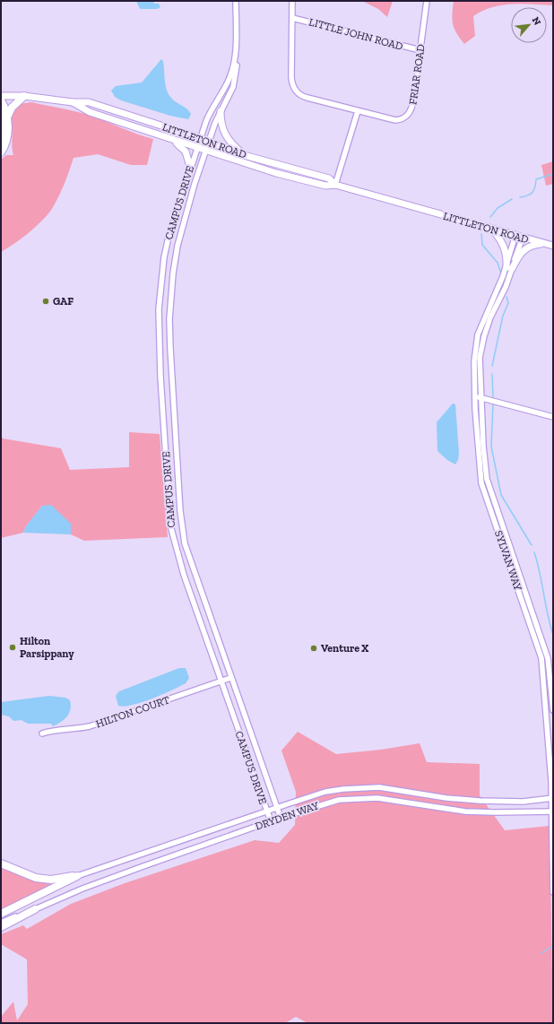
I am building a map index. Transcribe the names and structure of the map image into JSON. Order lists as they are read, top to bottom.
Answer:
{
  "streets": {
    "main road": ["LITTLETON ROAD"],
    "street": [
      "LITTLE JOHN ROAD",
      "FRIAR ROAD",
      "CAMPUS DRIVE",
      "SYLVAN WAY",
      "HILTON COURT",
      "DRYDEN WAY"
    ]
  },
  "crossings": [
    ["LITTLE JOHN ROAD", "FRIAR ROAD"],
    ["LITTLETON ROAD", "CAMPUS DRIVE"],
    ["LITTLETON ROAD", "SYLVAN WAY"],
    ["CAMPUS DRIVE", "HILTON COURT"],
    ["CAMPUS DRIVE", "DRYDEN WAY"],
    ["SYLVAN WAY", "DRYDEN WAY"]
  ],
  "places": ["GAF", "Hilton Parsippany", "Venture X"],
  "north": "top right"
}
